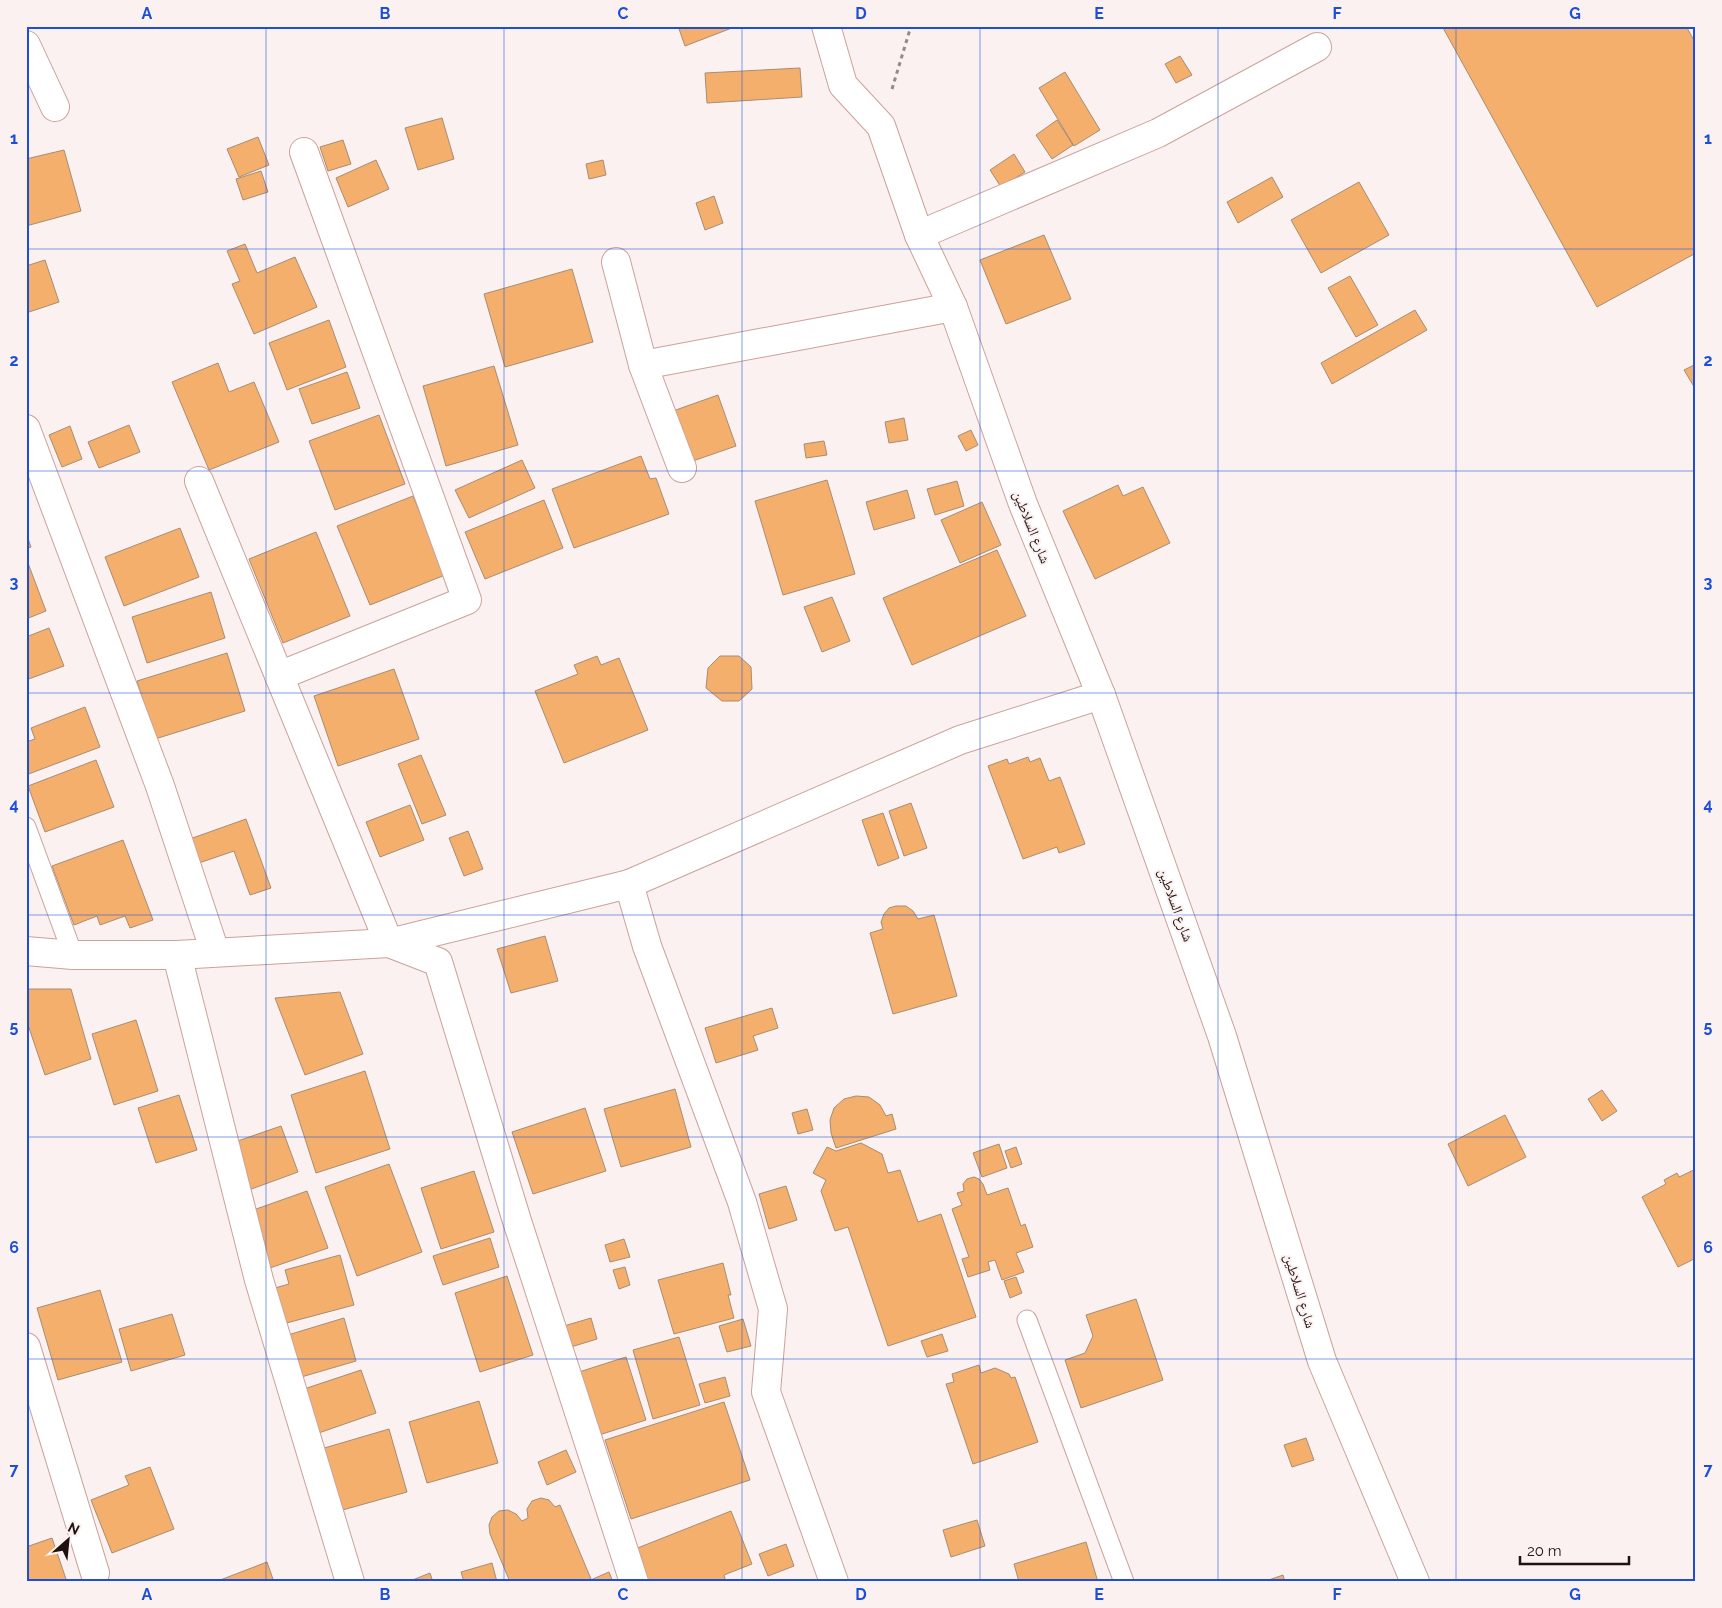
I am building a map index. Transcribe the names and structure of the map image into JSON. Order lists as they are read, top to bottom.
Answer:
{
  "streets": {
    "street": ["شارع السلاطين"]
  },
  "scale_bar": "20 m",
  "north": "top right",
  "grid": {
    "columns": [
      "A",
      "B",
      "C",
      "D",
      "E",
      "F",
      "G"
    ],
    "rows": [
      "1",
      "2",
      "3",
      "4",
      "5",
      "6",
      "7"
    ]
  }
}
